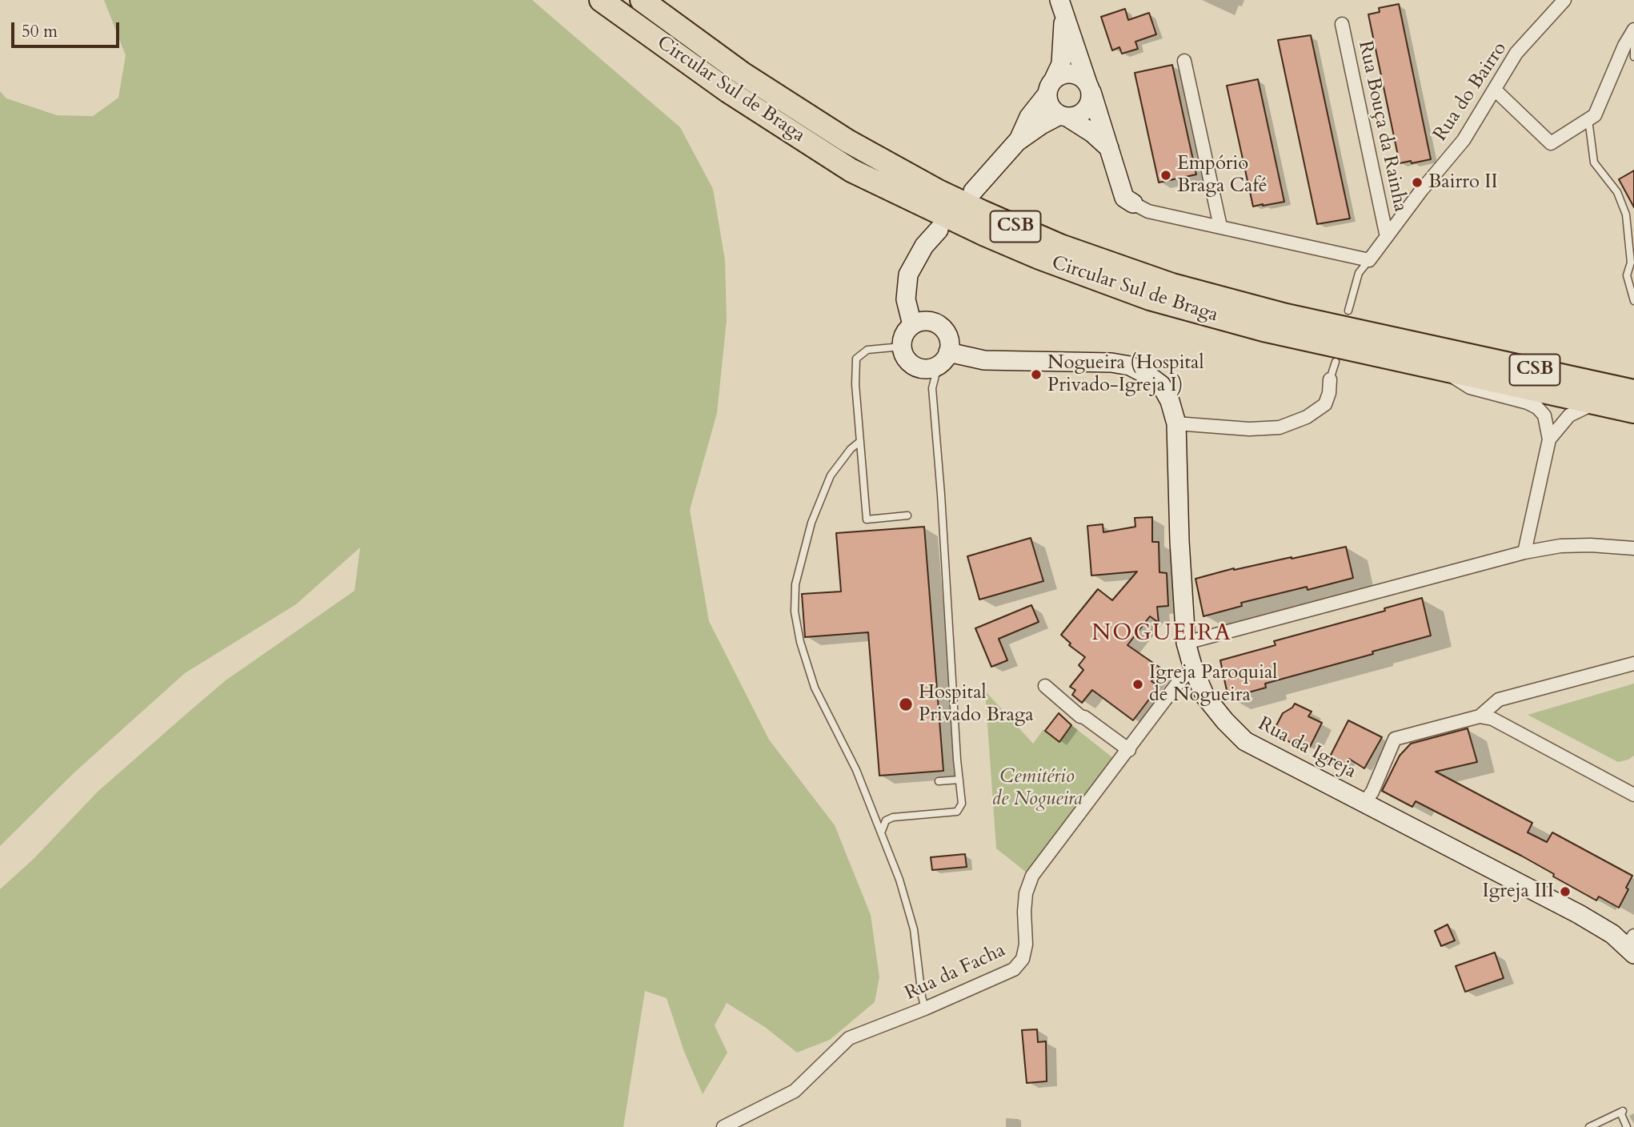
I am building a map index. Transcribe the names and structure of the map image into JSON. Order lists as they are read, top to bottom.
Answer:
{
  "streets": {
    "highway": ["Circular Sul de Braga", "CSB"],
    "street": [
      "Rua do Bairro",
      "Rua Bouça da Rainha",
      "Rua da Igreja",
      "Rua da Facha"
    ]
  },
  "crossings": [
    ["Circular Sul de Braga", "CSB"],
    ["Rua do Bairro", "Rua Bouça da Rainha"],
    ["Rua da Igreja", "Rua da Facha"]
  ],
  "districts": ["NOGUEIRA"],
  "parks": ["Cemitério de Nogueira"],
  "places": [
    "Empório Braga Café",
    "Bairro II",
    "Nogueira (Hospital Privado-Igreja I)",
    "Igreja Paroquial de Nogueira",
    "Hospital Privado Braga",
    "Igreja III"
  ],
  "scale_bar": "50 m"
}
